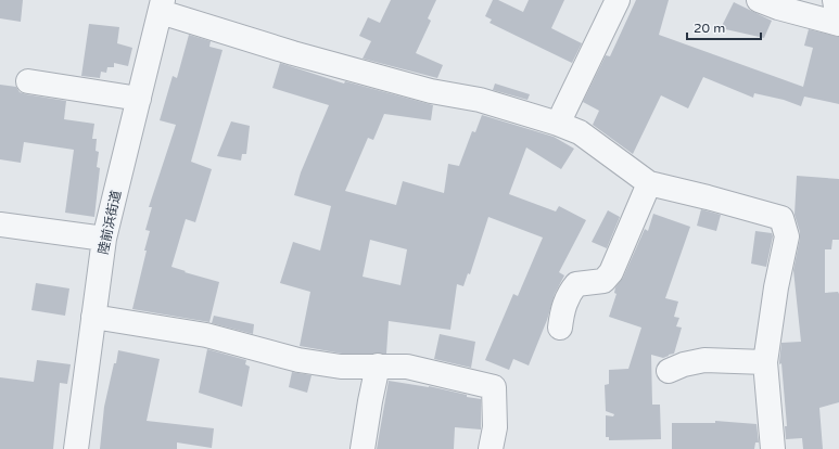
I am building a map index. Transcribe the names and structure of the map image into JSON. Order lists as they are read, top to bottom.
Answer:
{
  "streets": {
    "street": ["陸前浜街道"]
  },
  "scale_bar": "20 m"
}
